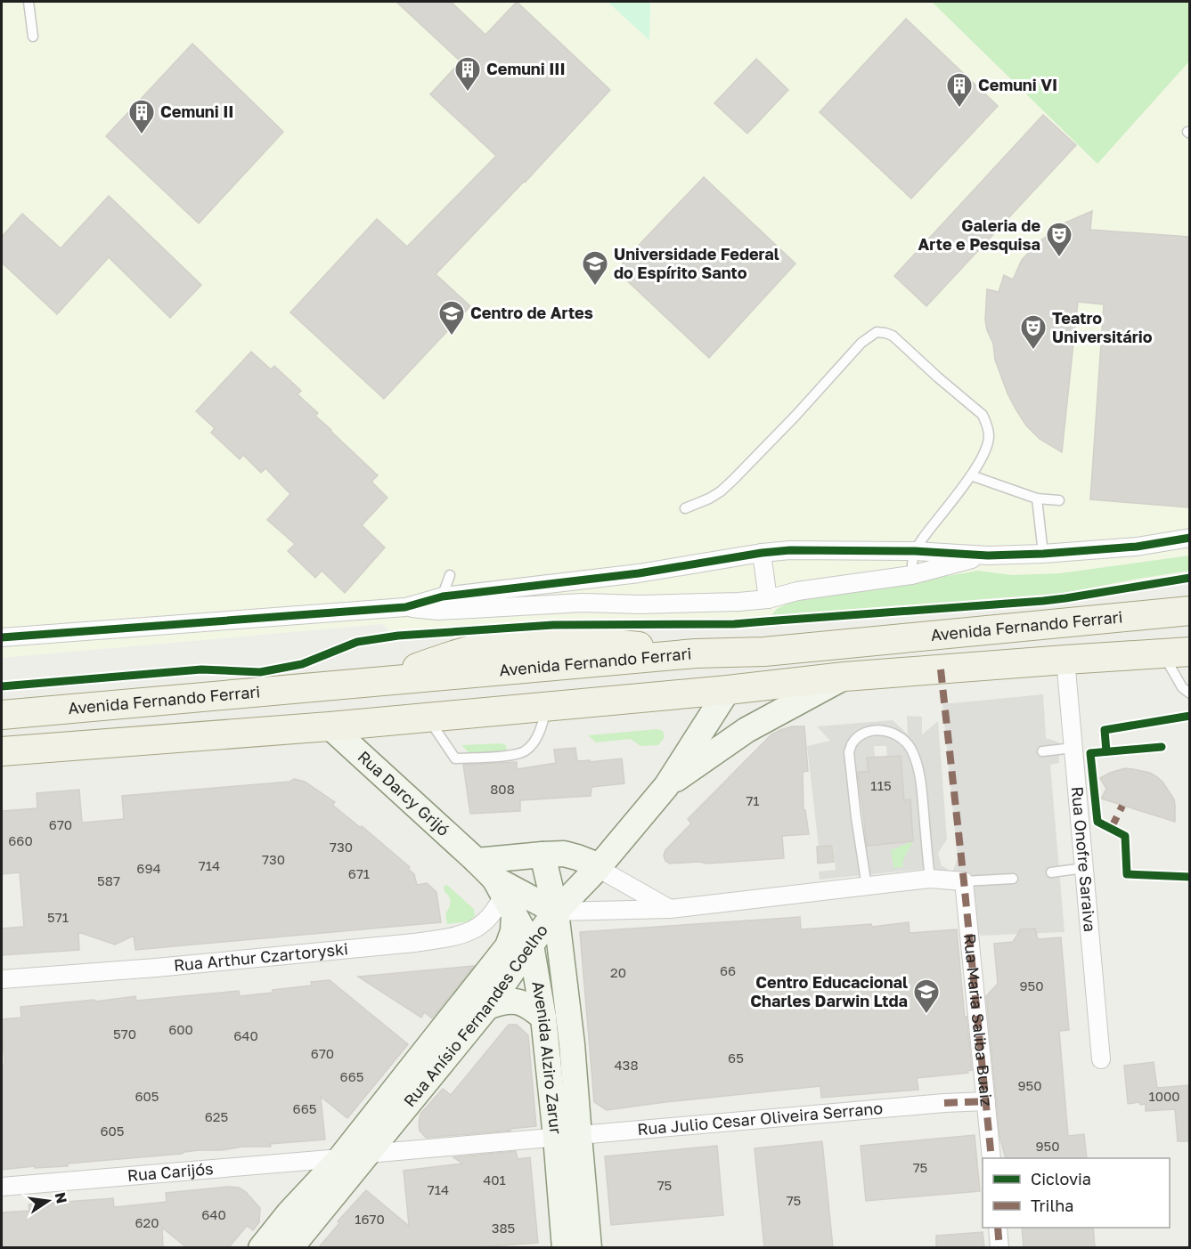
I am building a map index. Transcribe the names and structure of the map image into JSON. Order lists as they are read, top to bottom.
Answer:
{
  "streets": {
    "main road": ["Avenida Fernando Ferrari"],
    "street": [
      "Rua Darcy Grijó",
      "Rua Onofre Saraiva",
      "Rua Arthur Czartoryski",
      "Rua Anísio Fernandes Coelho",
      "Rua Maria Saliba Buaiz",
      "Avenida Alziro Zarur",
      "Rua Julio Cesar Oliveira Serrano",
      "Rua Carijós"
    ]
  },
  "crossings": [
    ["Avenida Fernando Ferrari", "Rua Darcy Grijó"],
    ["Avenida Fernando Ferrari", "Rua Onofre Saraiva"],
    ["Avenida Fernando Ferrari", "Rua Anísio Fernandes Coelho"],
    ["Rua Darcy Grijó", "Rua Arthur Czartoryski"],
    ["Rua Darcy Grijó", "Rua Anísio Fernandes Coelho"],
    ["Rua Darcy Grijó", "Avenida Alziro Zarur"],
    ["Rua Arthur Czartoryski", "Rua Anísio Fernandes Coelho"],
    ["Rua Arthur Czartoryski", "Avenida Alziro Zarur"],
    ["Rua Anísio Fernandes Coelho", "Avenida Alziro Zarur"],
    ["Rua Anísio Fernandes Coelho", "Rua Carijós"],
    ["Rua Maria Saliba Buaiz", "Rua Julio Cesar Oliveira Serrano"],
    ["Avenida Alziro Zarur", "Rua Julio Cesar Oliveira Serrano"]
  ],
  "places": {
    "building": ["Cemuni III", "Cemuni VI", "Cemuni II"],
    "theatre": ["Galeria de Arte e Pesquisa", "Teatro Universitário"],
    "school or university": ["Universidade Federal do Espírito Santo", "Centro de Artes", "Centro Educacional Charles Darwin Ltda"]
  },
  "house_numbers": [
    "115",
    "808",
    "71",
    "670",
    "660",
    "730",
    "730",
    "714",
    "694",
    "671",
    "587",
    "571",
    "66",
    "20",
    "950",
    "600",
    "570",
    "640",
    "670",
    "65",
    "438",
    "665",
    "950",
    "605",
    "1000",
    "665",
    "625",
    "605",
    "950",
    "75",
    "401",
    "75",
    "714",
    "75",
    "640",
    "1670",
    "620",
    "385"
  ],
  "legend": ["Ciclovia", "Trilha"],
  "north": "right"
}
